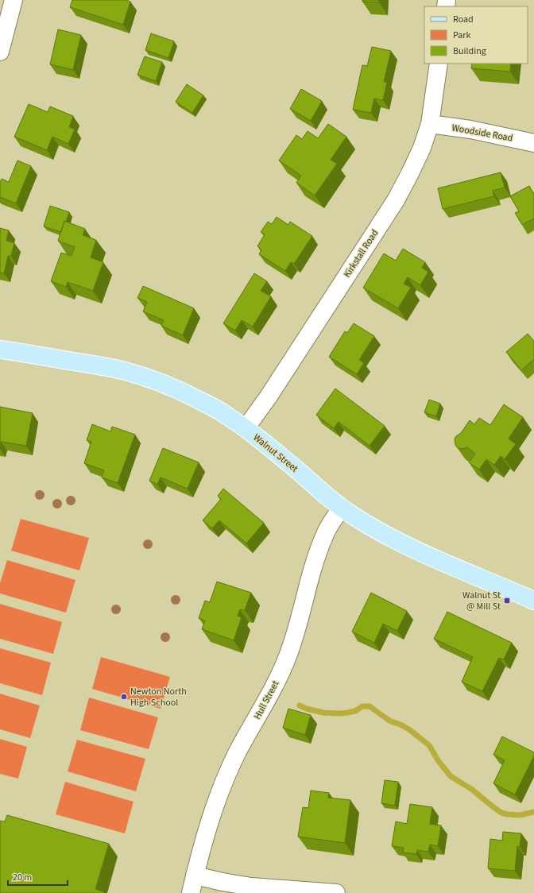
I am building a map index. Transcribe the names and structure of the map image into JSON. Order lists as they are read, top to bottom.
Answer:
{
  "streets": {
    "main road": ["Walnut Street"],
    "street": ["Woodside Road", "Kirkstall Road", "Hull Street"]
  },
  "crossings": [
    ["Woodside Road", "Kirkstall Road"],
    ["Kirkstall Road", "Walnut Street"],
    ["Walnut Street", "Hull Street"]
  ],
  "places": {
    "transit": ["Walnut St @ Mill St"],
    "other": ["Newton North High School"]
  },
  "legend": ["Road", "Park", "Building"],
  "scale_bar": "20 m"
}
